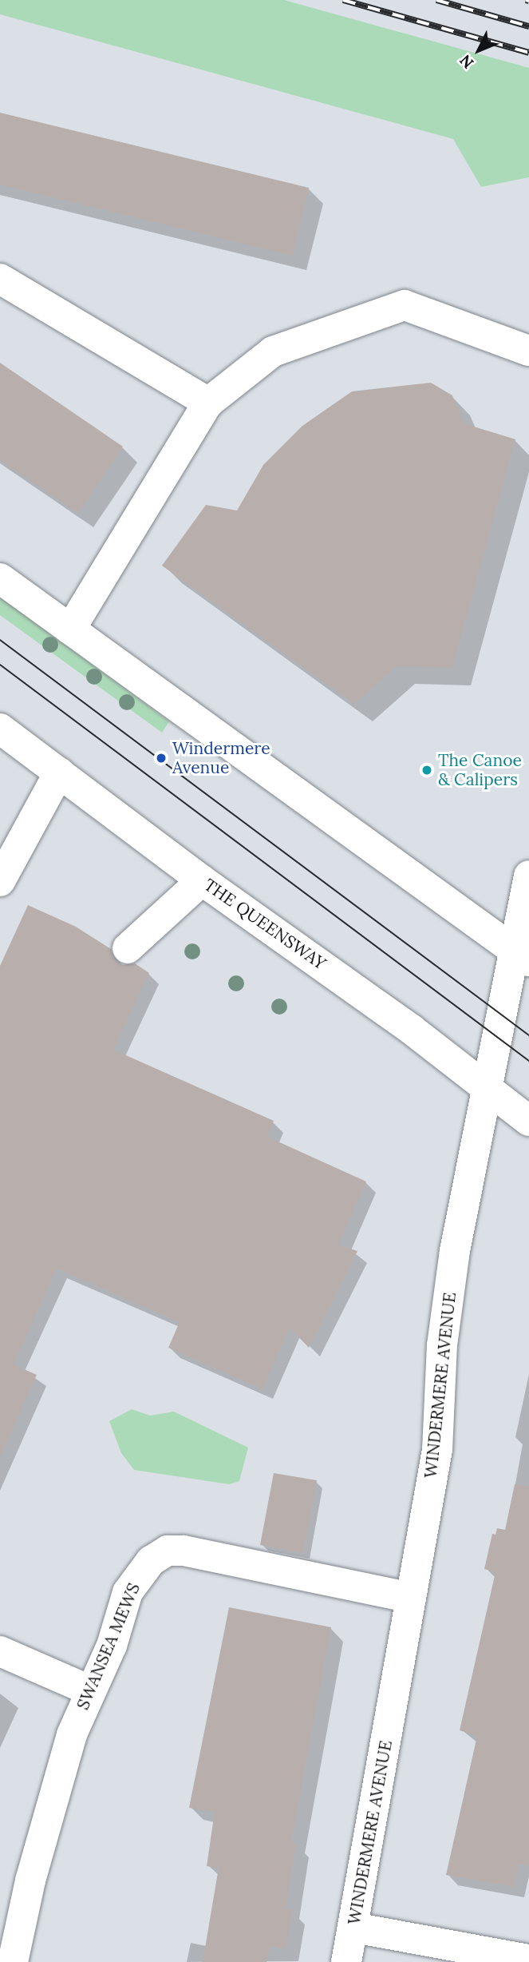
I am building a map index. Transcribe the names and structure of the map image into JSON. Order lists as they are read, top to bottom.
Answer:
{
  "streets": {
    "street": ["THE QUEENSWAY", "WINDERMERE AVENUE", "SWANSEA MEWS"]
  },
  "crossings": [
    ["THE QUEENSWAY", "WINDERMERE AVENUE"],
    ["WINDERMERE AVENUE", "SWANSEA MEWS"]
  ],
  "places": ["Windermere Avenue", "The Canoe & Calipers"],
  "north": "bottom left"
}
